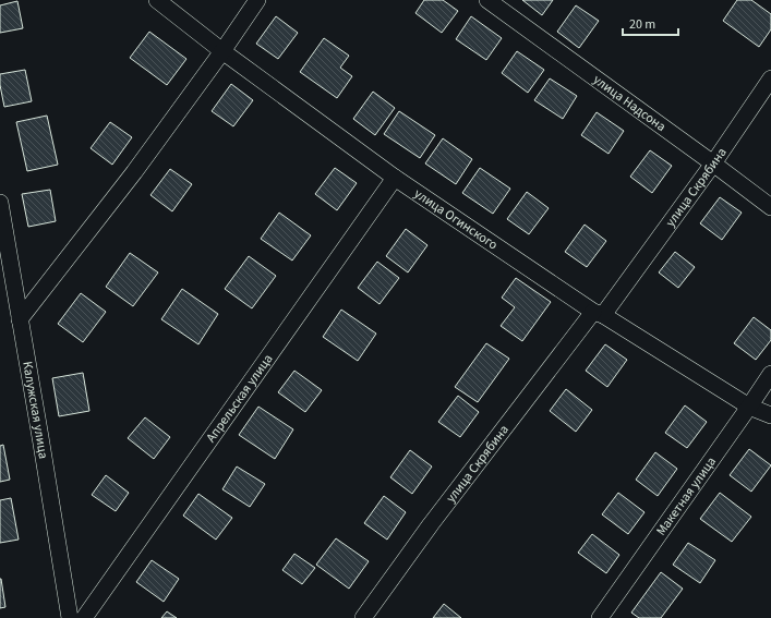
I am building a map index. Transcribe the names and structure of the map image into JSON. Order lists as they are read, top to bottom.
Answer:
{
  "streets": {
    "street": [
      "улица Надсона",
      "улица Скрябина",
      "улица Огинского",
      "Апрельская улица",
      "Калужская улица",
      "Макетная улица"
    ]
  },
  "crossings": [
    ["улица Надсона", "улица Скрябина"],
    ["улица Скрябина", "улица Огинского"],
    ["улица Огинского", "Апрельская улица"],
    ["улица Огинского", "Макетная улица"]
  ],
  "scale_bar": "20 m"
}
